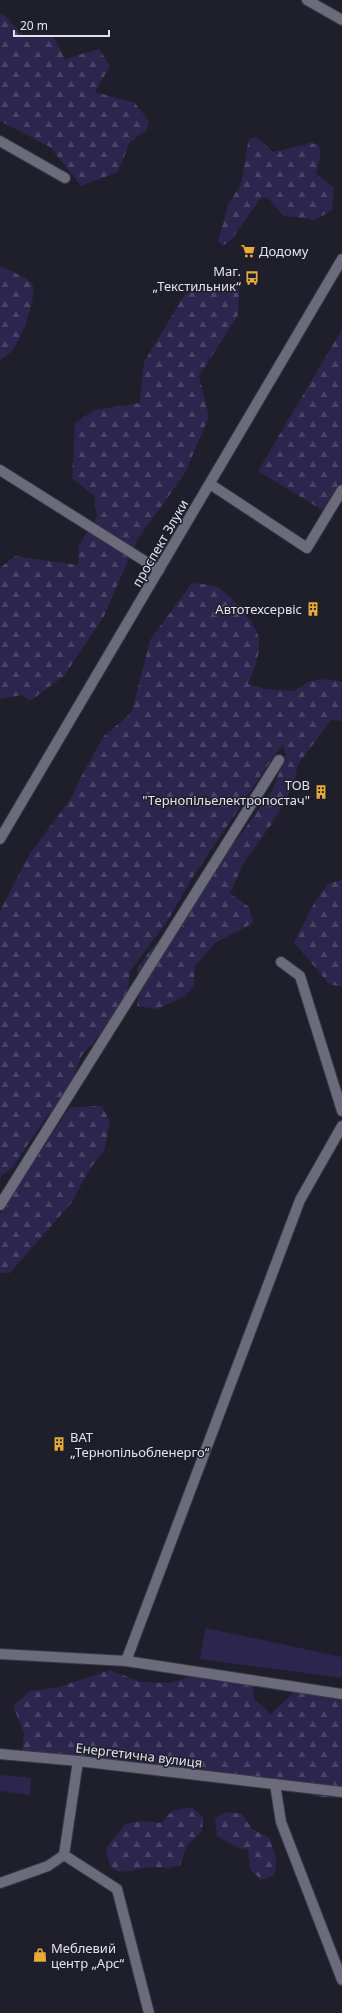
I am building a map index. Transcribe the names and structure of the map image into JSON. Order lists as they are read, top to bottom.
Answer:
{
  "streets": {
    "main road": ["проспект Злуки", "Енергетична вулиця"]
  },
  "places": {
    "supermarket": ["Додому"],
    "bus stop": ["Маг. „Текстильник“"],
    "building": ["Автотехсервіс", "ТОВ \"Тернопільелектропостач\"", "ВАТ „Тернопільобленерго“"],
    "shop": ["Меблевий центр „Арс“"]
  },
  "scale_bar": "20 m"
}
